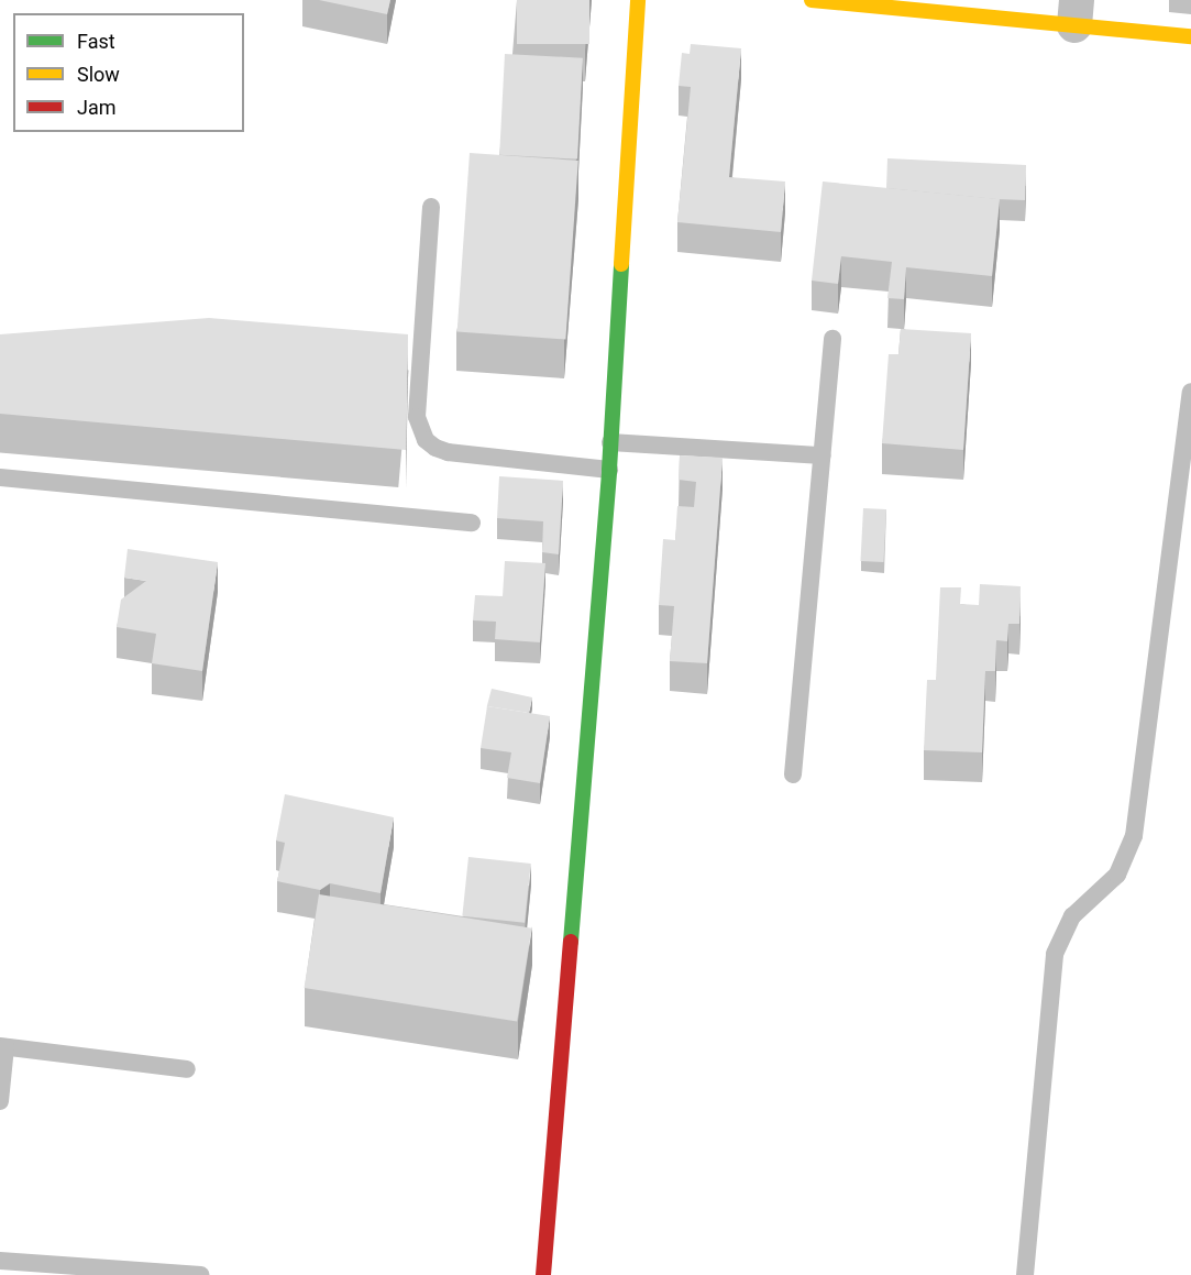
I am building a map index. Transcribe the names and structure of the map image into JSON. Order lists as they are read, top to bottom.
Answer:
{
  "legend": ["Fast", "Slow", "Jam"]
}
